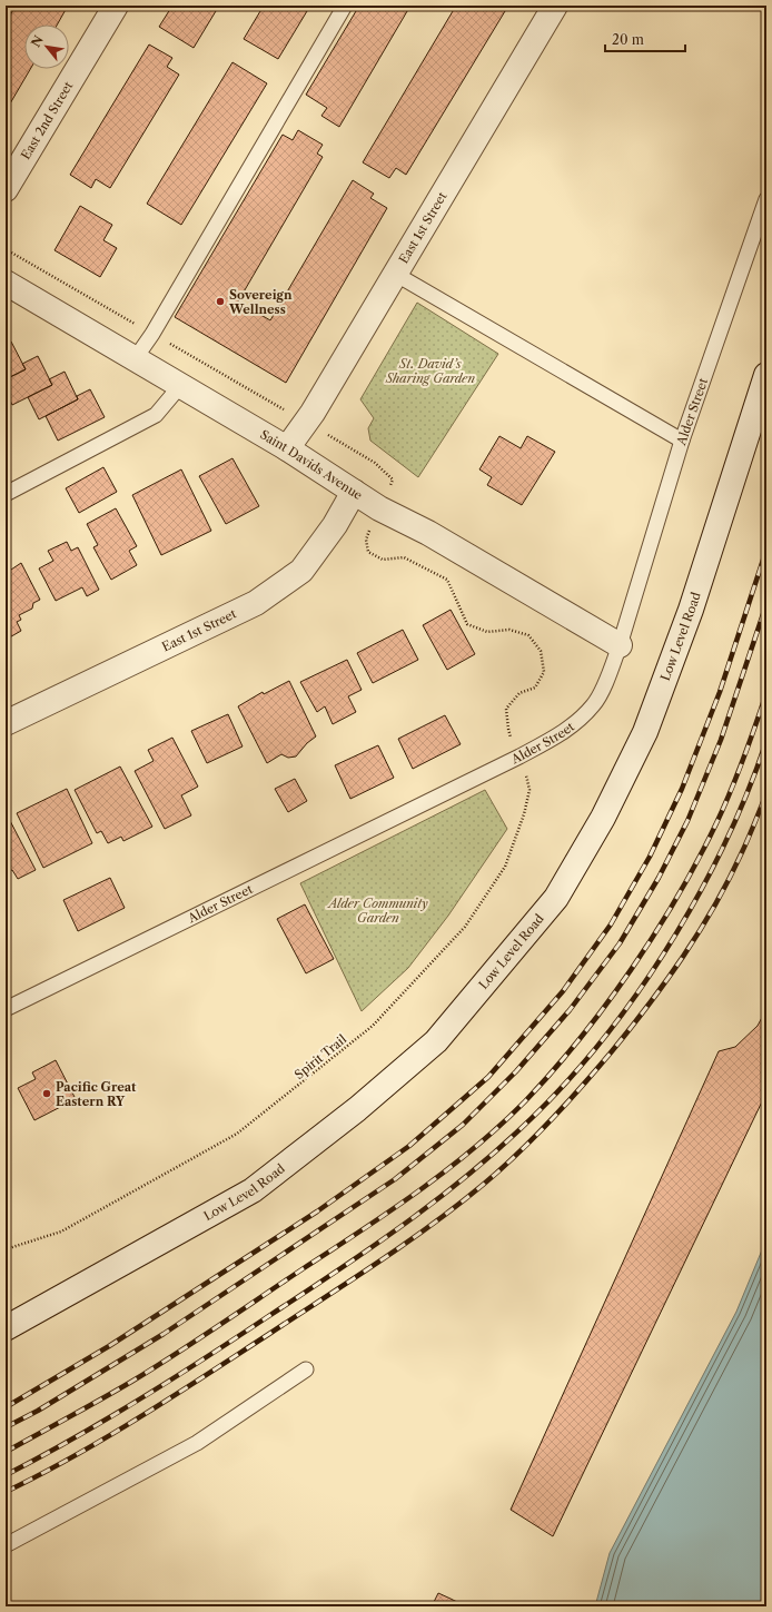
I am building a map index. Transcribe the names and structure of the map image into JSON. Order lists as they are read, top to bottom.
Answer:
{
  "streets": {
    "street": [
      "East 2nd Street",
      "East 1st Street",
      "Saint Davids Avenue",
      "Low Level Road"
    ],
    "lane": ["Alder Street"],
    "path": ["Spirit Trail"]
  },
  "crossings": [
    ["East 1st Street", "Saint Davids Avenue"],
    ["Alder Street", "Saint Davids Avenue"]
  ],
  "parks": ["St. David’s Sharing Garden", "Alder Community Garden"],
  "places": ["Sovereign Wellness", "Pacific Great Eastern RY"],
  "scale_bar": "20 m",
  "north": "top left"
}
